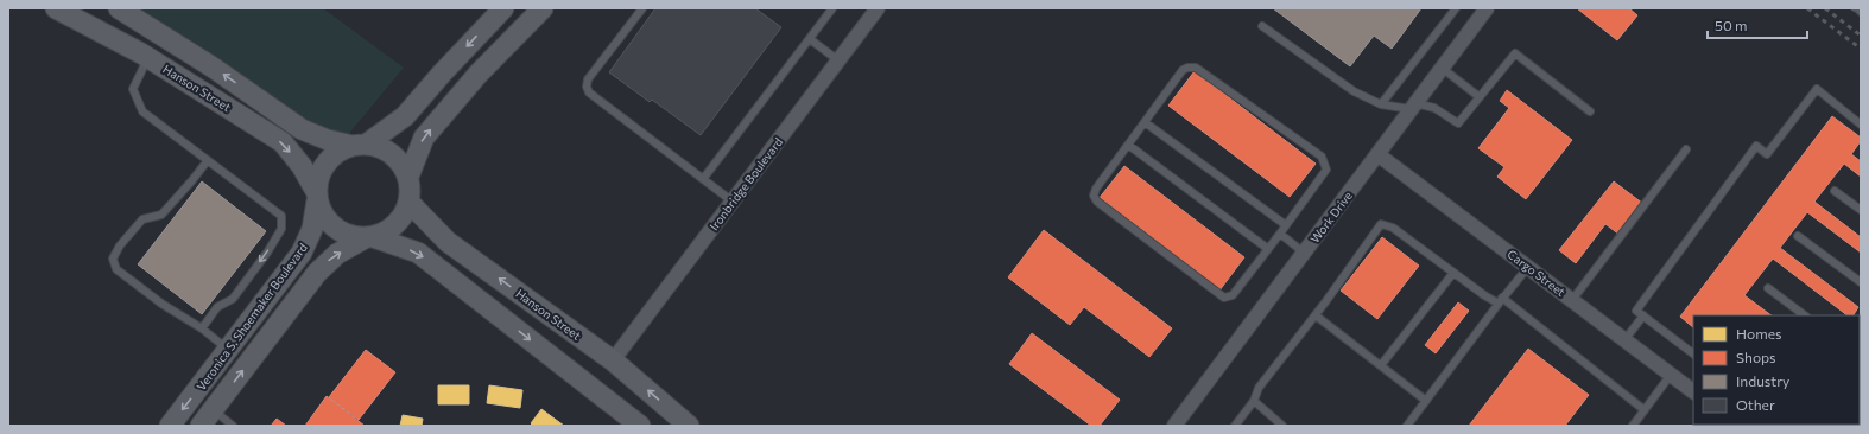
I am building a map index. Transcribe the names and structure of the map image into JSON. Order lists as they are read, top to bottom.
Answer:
{
  "streets": {
    "street": [
      "Hanson Street",
      "Ironbridge Boulevard",
      "Work Drive",
      "Cargo Street",
      "Veronica S. Shoemaker Boulevard"
    ]
  },
  "crossings": [
    ["Hanson Street", "Ironbridge Boulevard"],
    ["Hanson Street", "Veronica S. Shoemaker Boulevard"],
    ["Work Drive", "Cargo Street"]
  ],
  "legend": [
    "Homes",
    "Shops",
    "Industry",
    "Other"
  ],
  "scale_bar": "50 m"
}
